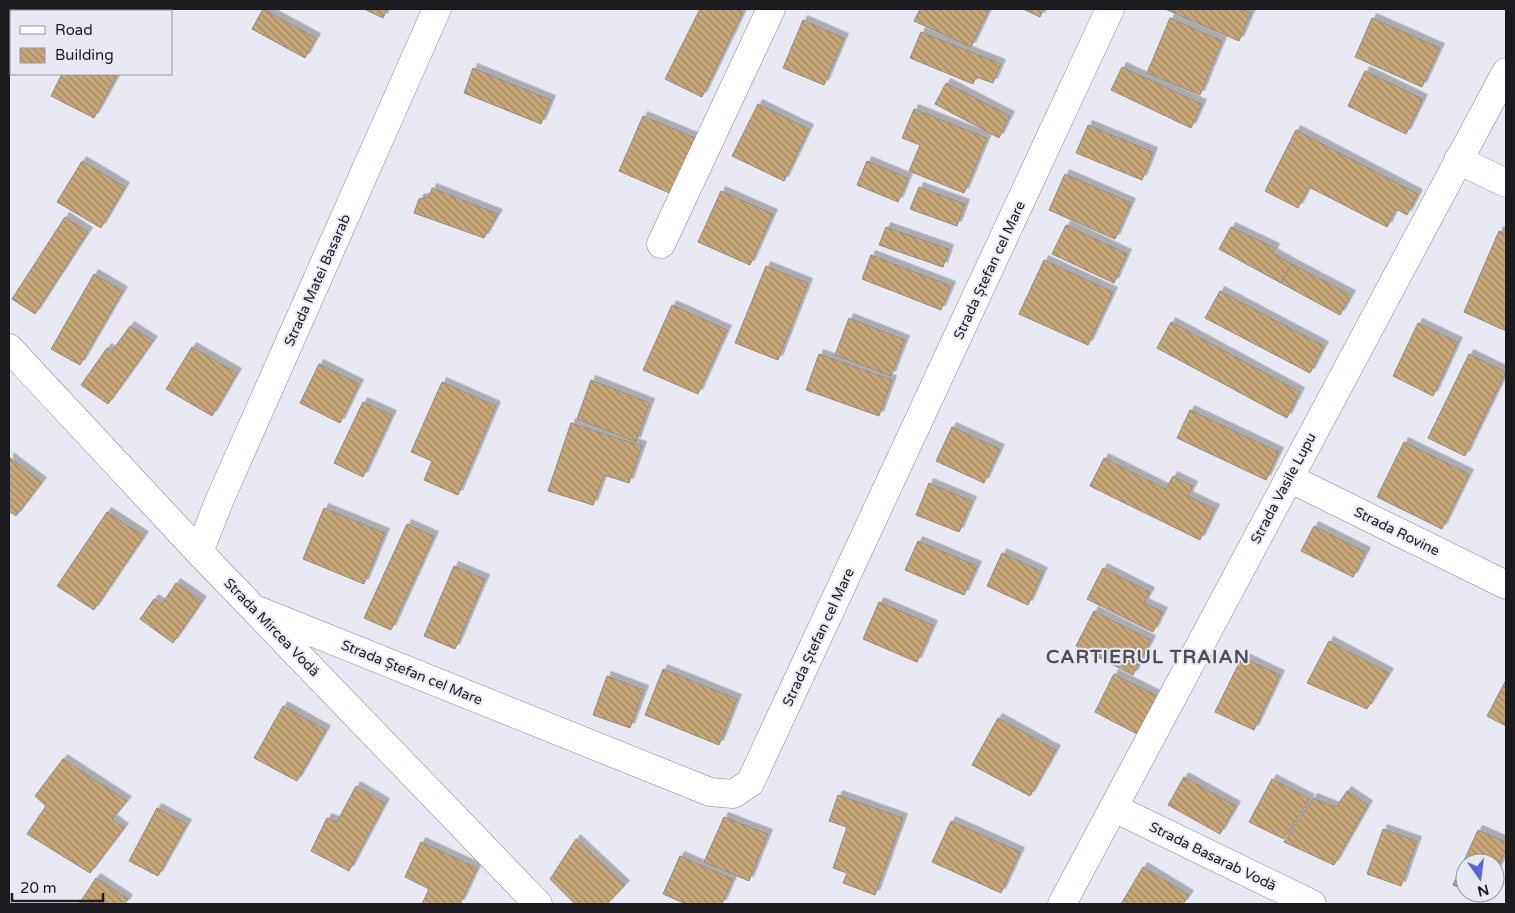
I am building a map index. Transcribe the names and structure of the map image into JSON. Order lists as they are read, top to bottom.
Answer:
{
  "streets": {
    "street": [
      "Strada Ștefan cel Mare",
      "Strada Matei Basarab",
      "Strada Vasile Lupu",
      "Strada Rovine",
      "Strada Mircea Vodă",
      "Strada Basarab Vodă"
    ]
  },
  "crossings": [
    ["Strada Ștefan cel Mare", "Strada Mircea Vodă"],
    ["Strada Matei Basarab", "Strada Mircea Vodă"],
    ["Strada Vasile Lupu", "Strada Rovine"],
    ["Strada Vasile Lupu", "Strada Basarab Vodă"]
  ],
  "districts": ["CARTIERUL TRAIAN"],
  "legend": ["Road", "Building"],
  "scale_bar": "20 m",
  "north": "bottom"
}
